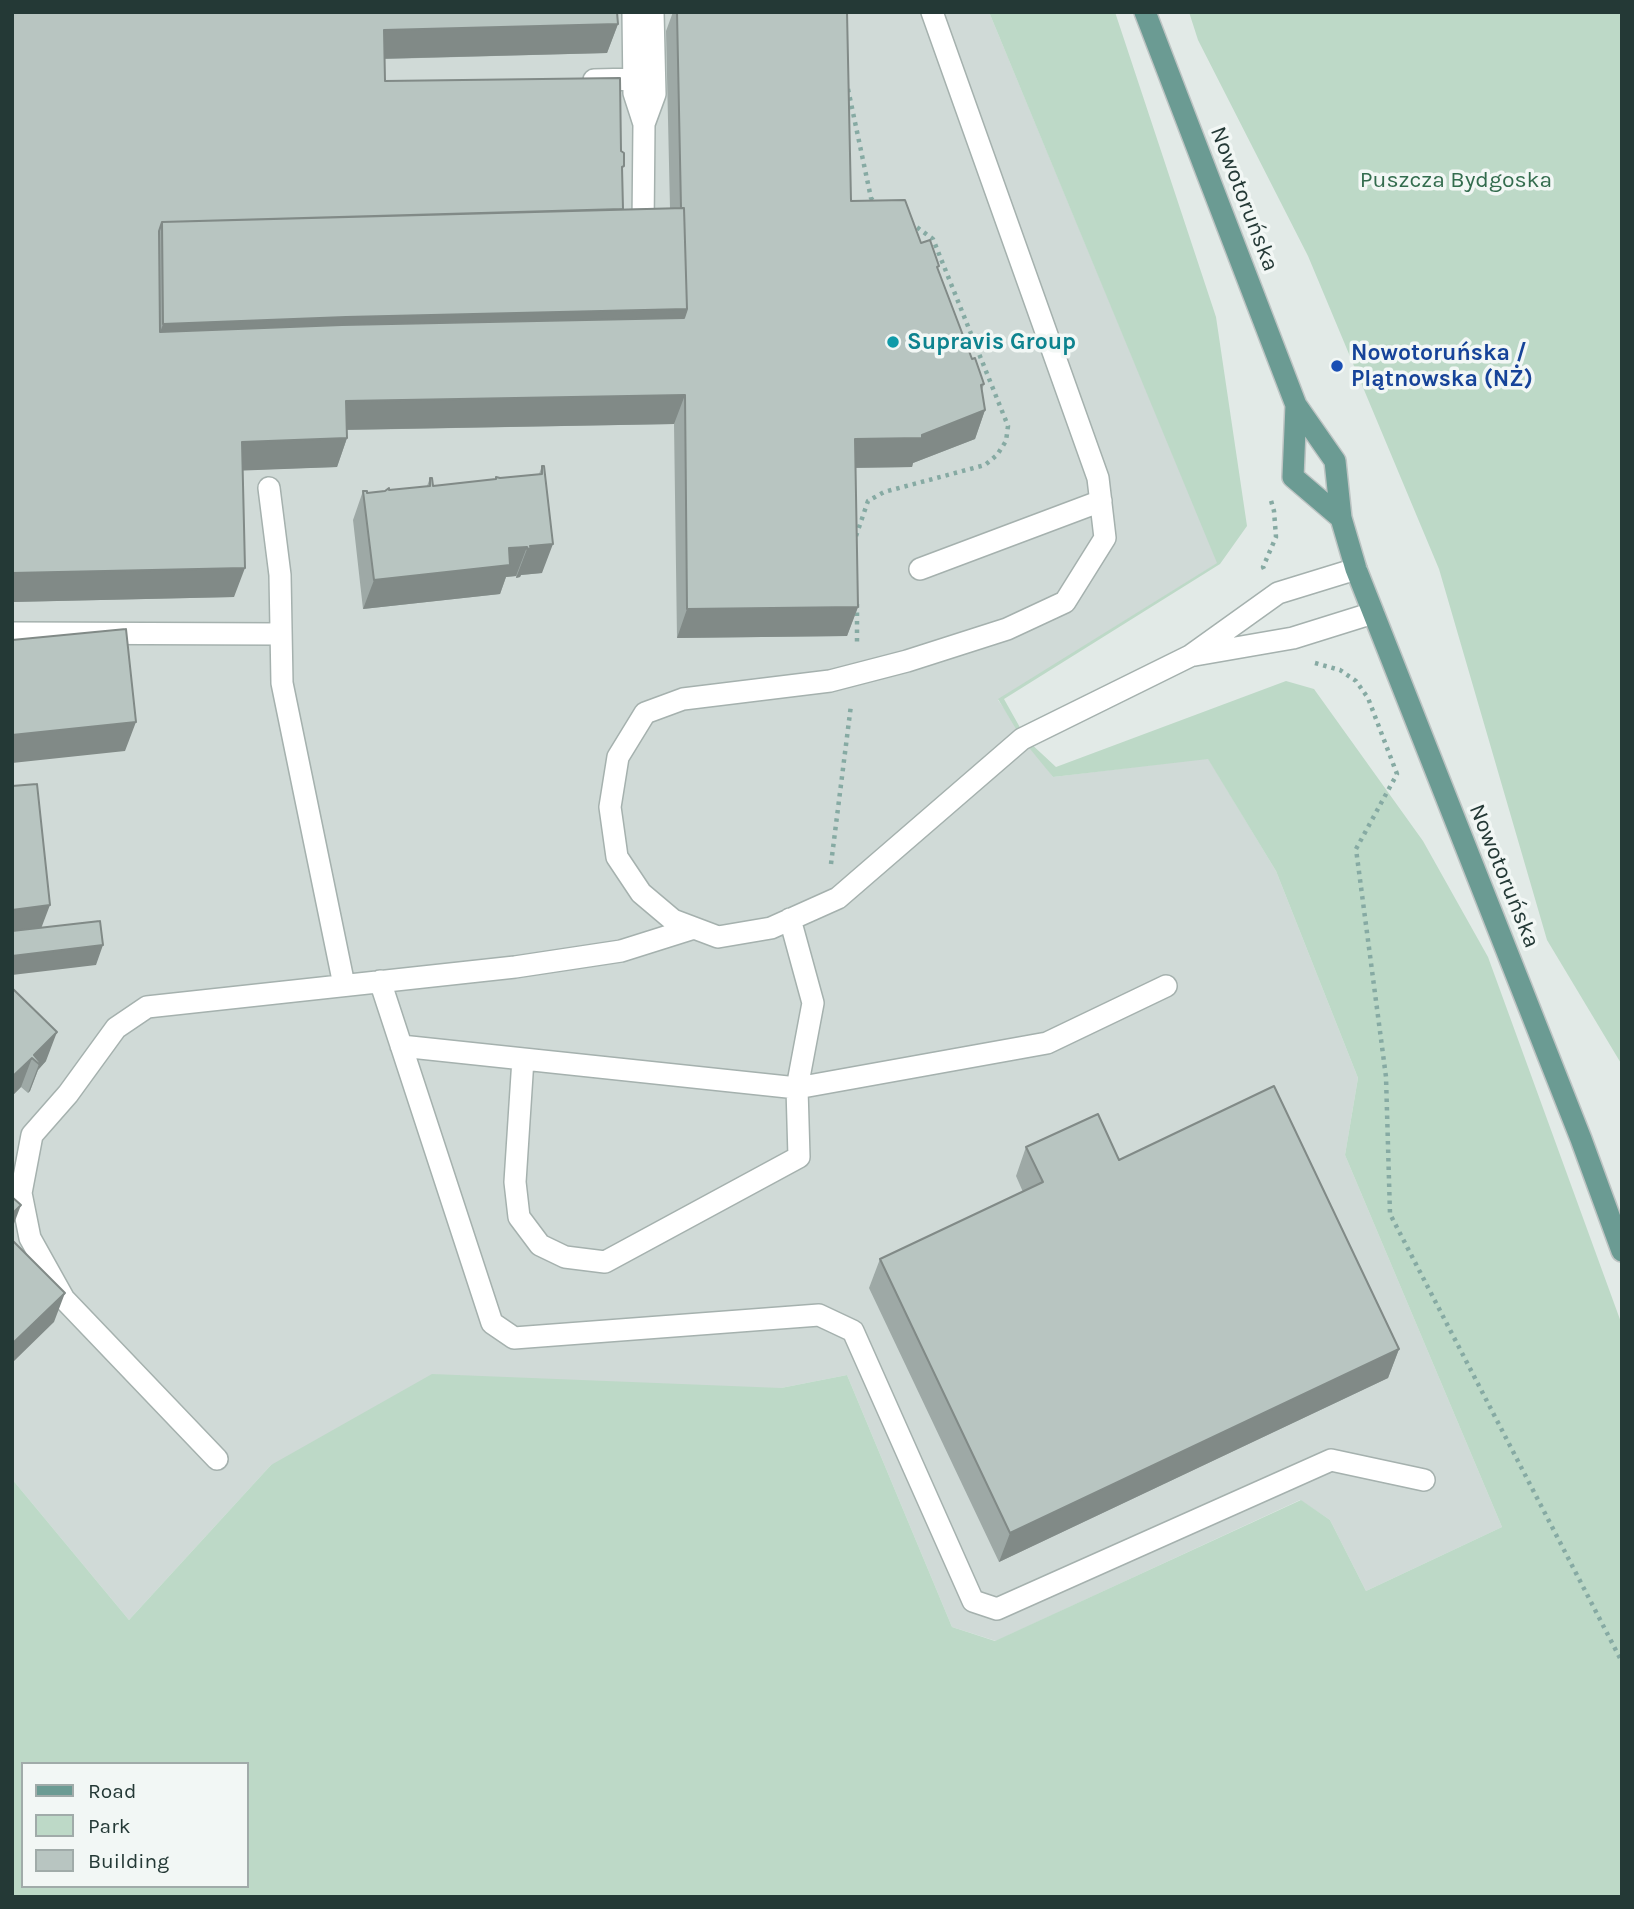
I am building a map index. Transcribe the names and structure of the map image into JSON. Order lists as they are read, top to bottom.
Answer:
{
  "streets": {
    "main road": ["Nowotoruńska"]
  },
  "parks": ["Puszcza Bydgoska"],
  "places": ["Supravis Group", "Nowotoruńska / Plątnowska (NŻ)"],
  "legend": ["Road", "Park", "Building"]
}
